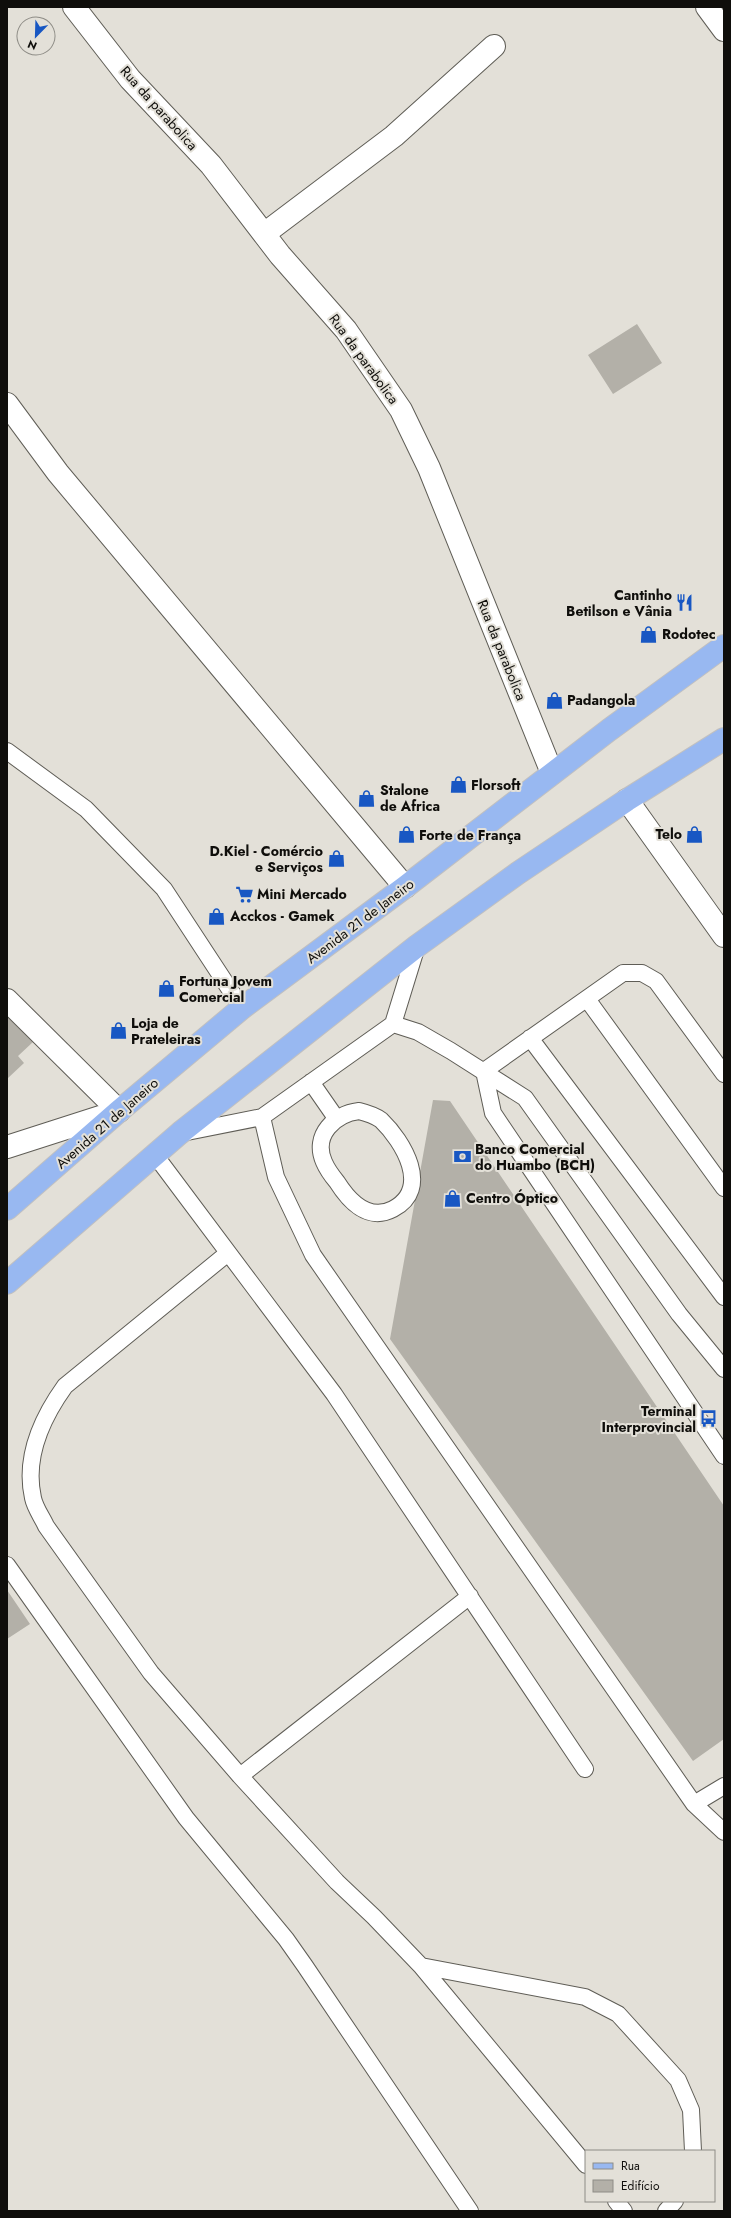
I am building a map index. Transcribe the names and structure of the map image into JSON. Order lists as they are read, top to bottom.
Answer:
{
  "streets": {
    "main road": ["Avenida 21 de Janeiro"],
    "street": ["Rua da parabolica"]
  },
  "crossings": [
    ["Rua da parabolica", "Avenida 21 de Janeiro"]
  ],
  "places": {
    "restaurant": ["Cantinho Betilson e Vânia"],
    "shop": [
      "Rodotec",
      "Padangola",
      "Florsoft",
      "Stalone de Africa",
      "Telo",
      "Forte de França",
      "D.Kiel - Comércio e Serviços",
      "Acckos - Gamek",
      "Fortuna Jovem Comercial",
      "Loja de Prateleiras",
      "Centro Óptico"
    ],
    "supermarket": ["Mini Mercado"],
    "bank": ["Banco Comercial do Huambo (BCH)"],
    "bus stop": ["Terminal Interprovincial"]
  },
  "legend": ["Rua", "Edifício"],
  "north": "bottom left"
}
